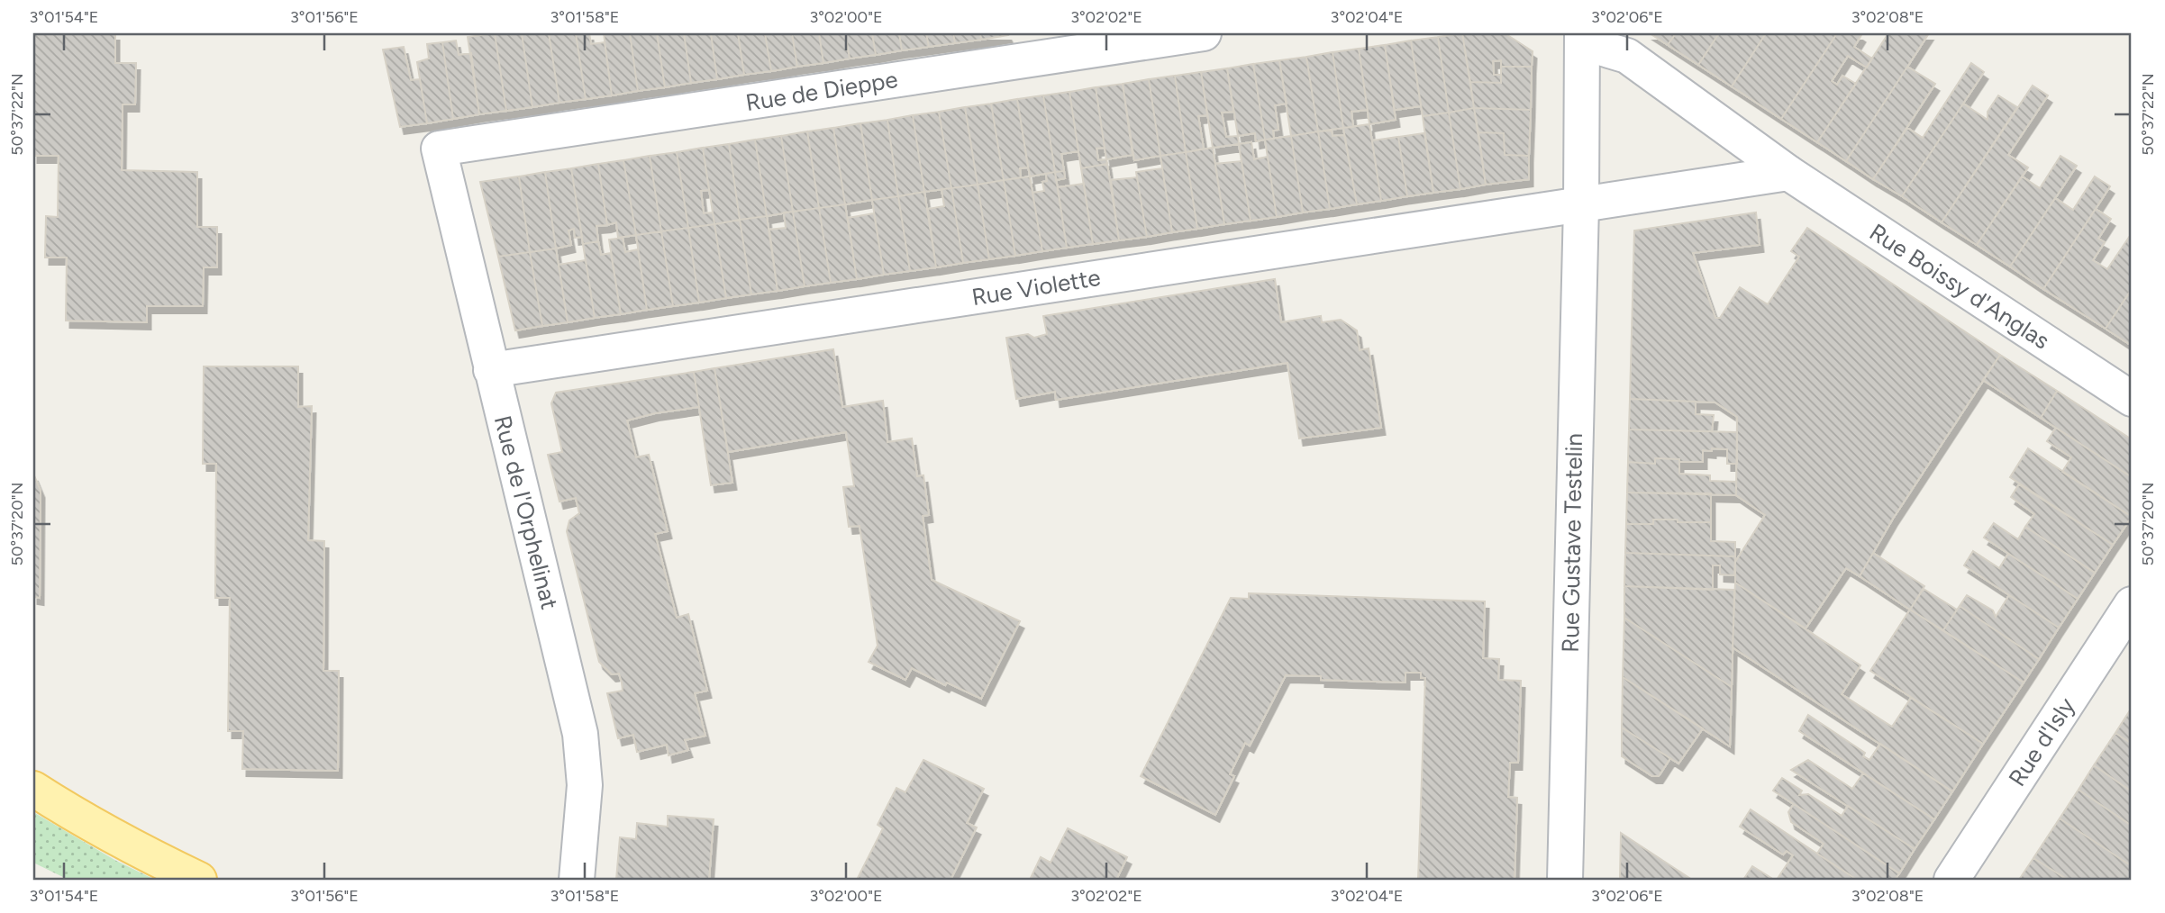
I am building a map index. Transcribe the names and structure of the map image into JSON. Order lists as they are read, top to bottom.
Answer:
{
  "streets": {
    "street": [
      "Rue de Dieppe",
      "Rue Boissy d'Anglas",
      "Rue Violette",
      "Rue de l'Orphelinat",
      "Rue Gustave Testelin",
      "Rue d'Isly"
    ]
  },
  "crossings": [
    ["Rue de Dieppe", "Rue de l'Orphelinat"],
    ["Rue Boissy d'Anglas", "Rue Gustave Testelin"],
    ["Rue Violette", "Rue de l'Orphelinat"],
    ["Rue Violette", "Rue Gustave Testelin"]
  ],
  "coordinates": [
    "3°01'54\"E",
    "3°01'56\"E",
    "3°01'58\"E",
    "3°02'00\"E",
    "3°02'02\"E",
    "3°02'04\"E",
    "3°02'06\"E",
    "3°02'08\"E",
    "50°37'22\"N",
    "50°37'20\"N"
  ]
}
